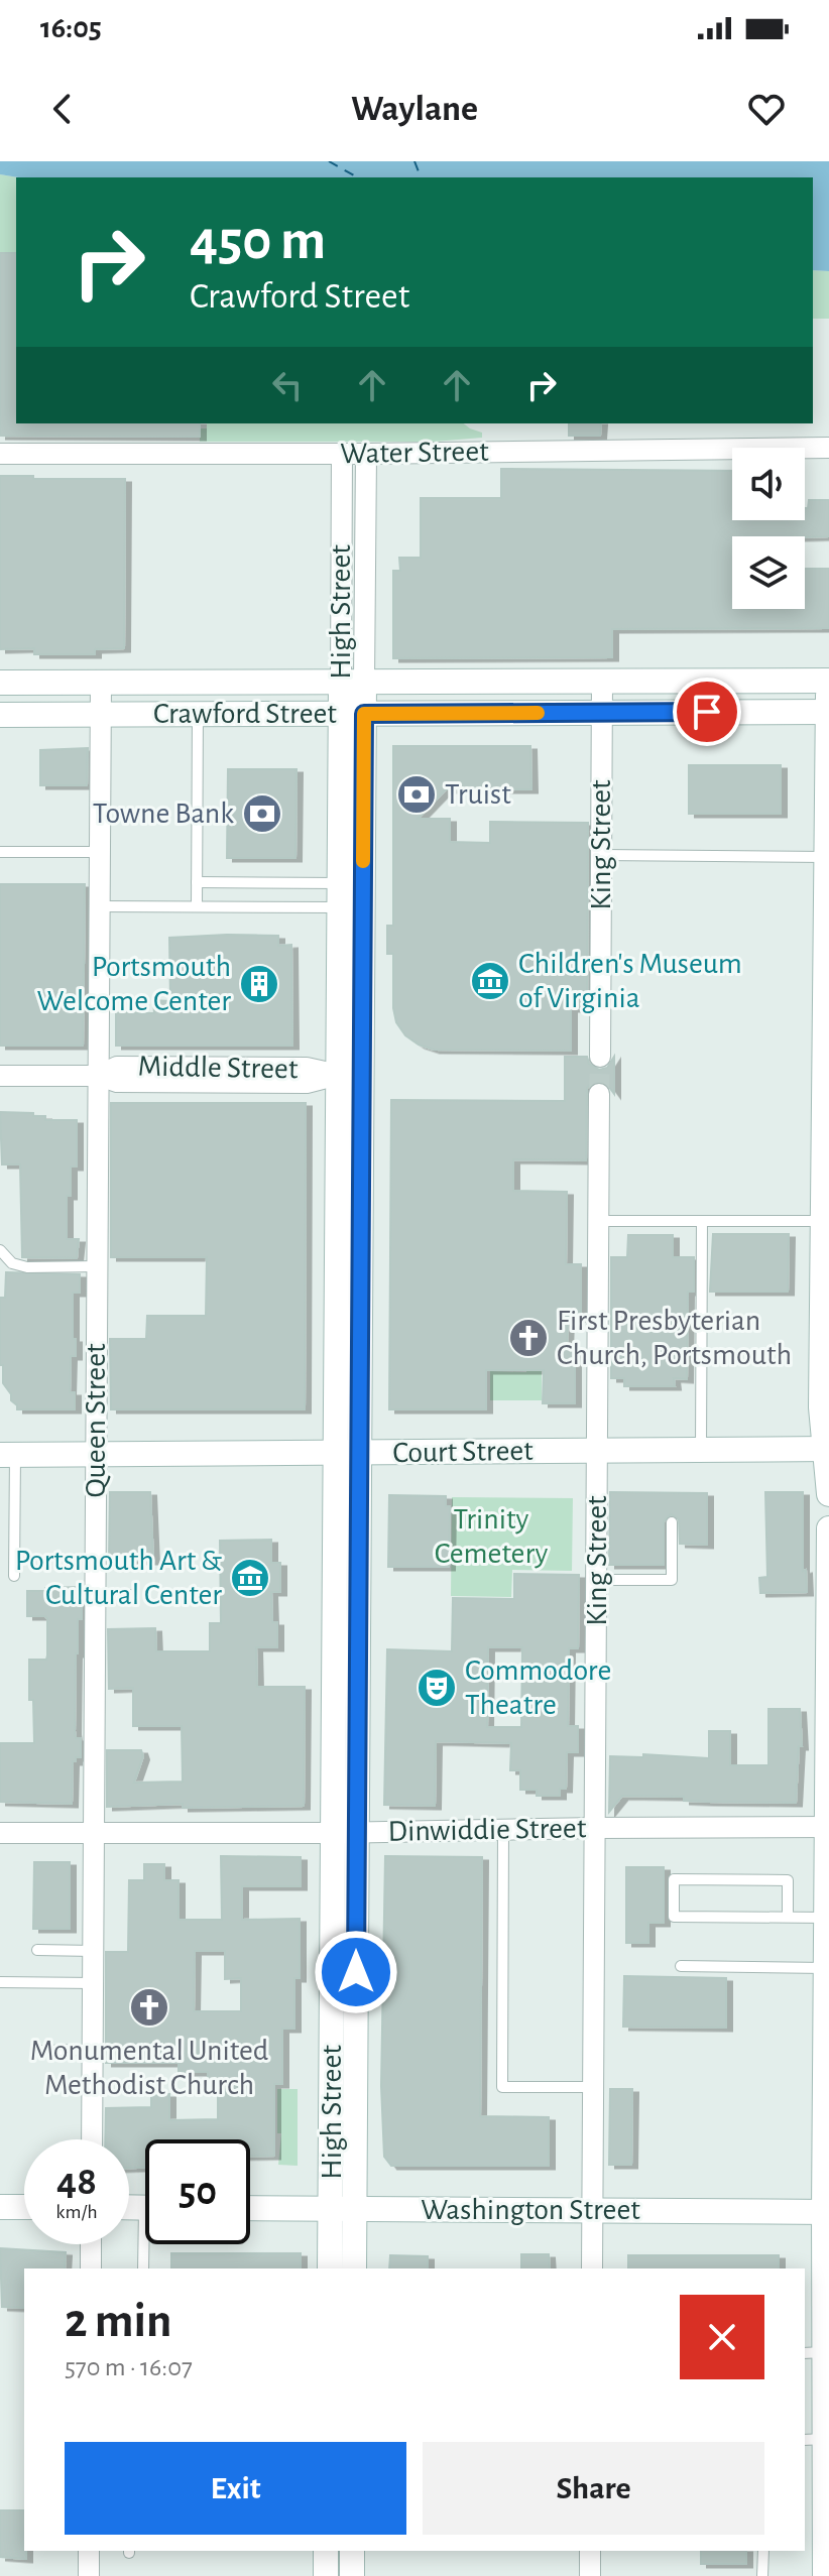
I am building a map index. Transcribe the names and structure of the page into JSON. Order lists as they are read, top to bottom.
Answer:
{
  "streets": {
    "main road": [
      "High Street",
      "Crawford Street",
      "Court Street",
      "Washington Street"
    ],
    "street": [
      "Water Street",
      "King Street",
      "Middle Street",
      "Queen Street",
      "Dinwiddie Street"
    ]
  },
  "crossings": [
    ["Water Street", "High Street"],
    ["High Street", "Crawford Street"],
    ["High Street", "Middle Street"],
    ["High Street", "Court Street"],
    ["High Street", "Dinwiddie Street"],
    ["High Street", "Washington Street"],
    ["Crawford Street", "King Street"],
    ["Crawford Street", "Queen Street"],
    ["King Street", "Court Street"],
    ["King Street", "Dinwiddie Street"],
    ["King Street", "Washington Street"],
    ["Middle Street", "Queen Street"],
    ["Queen Street", "Court Street"],
    ["Queen Street", "Dinwiddie Street"]
  ],
  "parks": ["Trinity Cemetery"],
  "places": {
    "bank": ["Truist", "Towne Bank"],
    "museum": ["Children's Museum of Virginia", "Portsmouth Art & Cultural Center"],
    "building": ["Portsmouth Welcome Center"],
    "church": ["First Presbyterian Church, Portsmouth", "Monumental United Methodist Church"],
    "theatre": ["Commodore Theatre"]
  },
  "page": {
    "status": "16:05",
    "header": "Waylane",
    "turn": ["450 m", "Crawford Street"],
    "speed": "48 km/h",
    "limit": "50",
    "heading": ["2 min", "570 m · 16:07"],
    "buttons": ["Exit", "Share"]
  }
}
